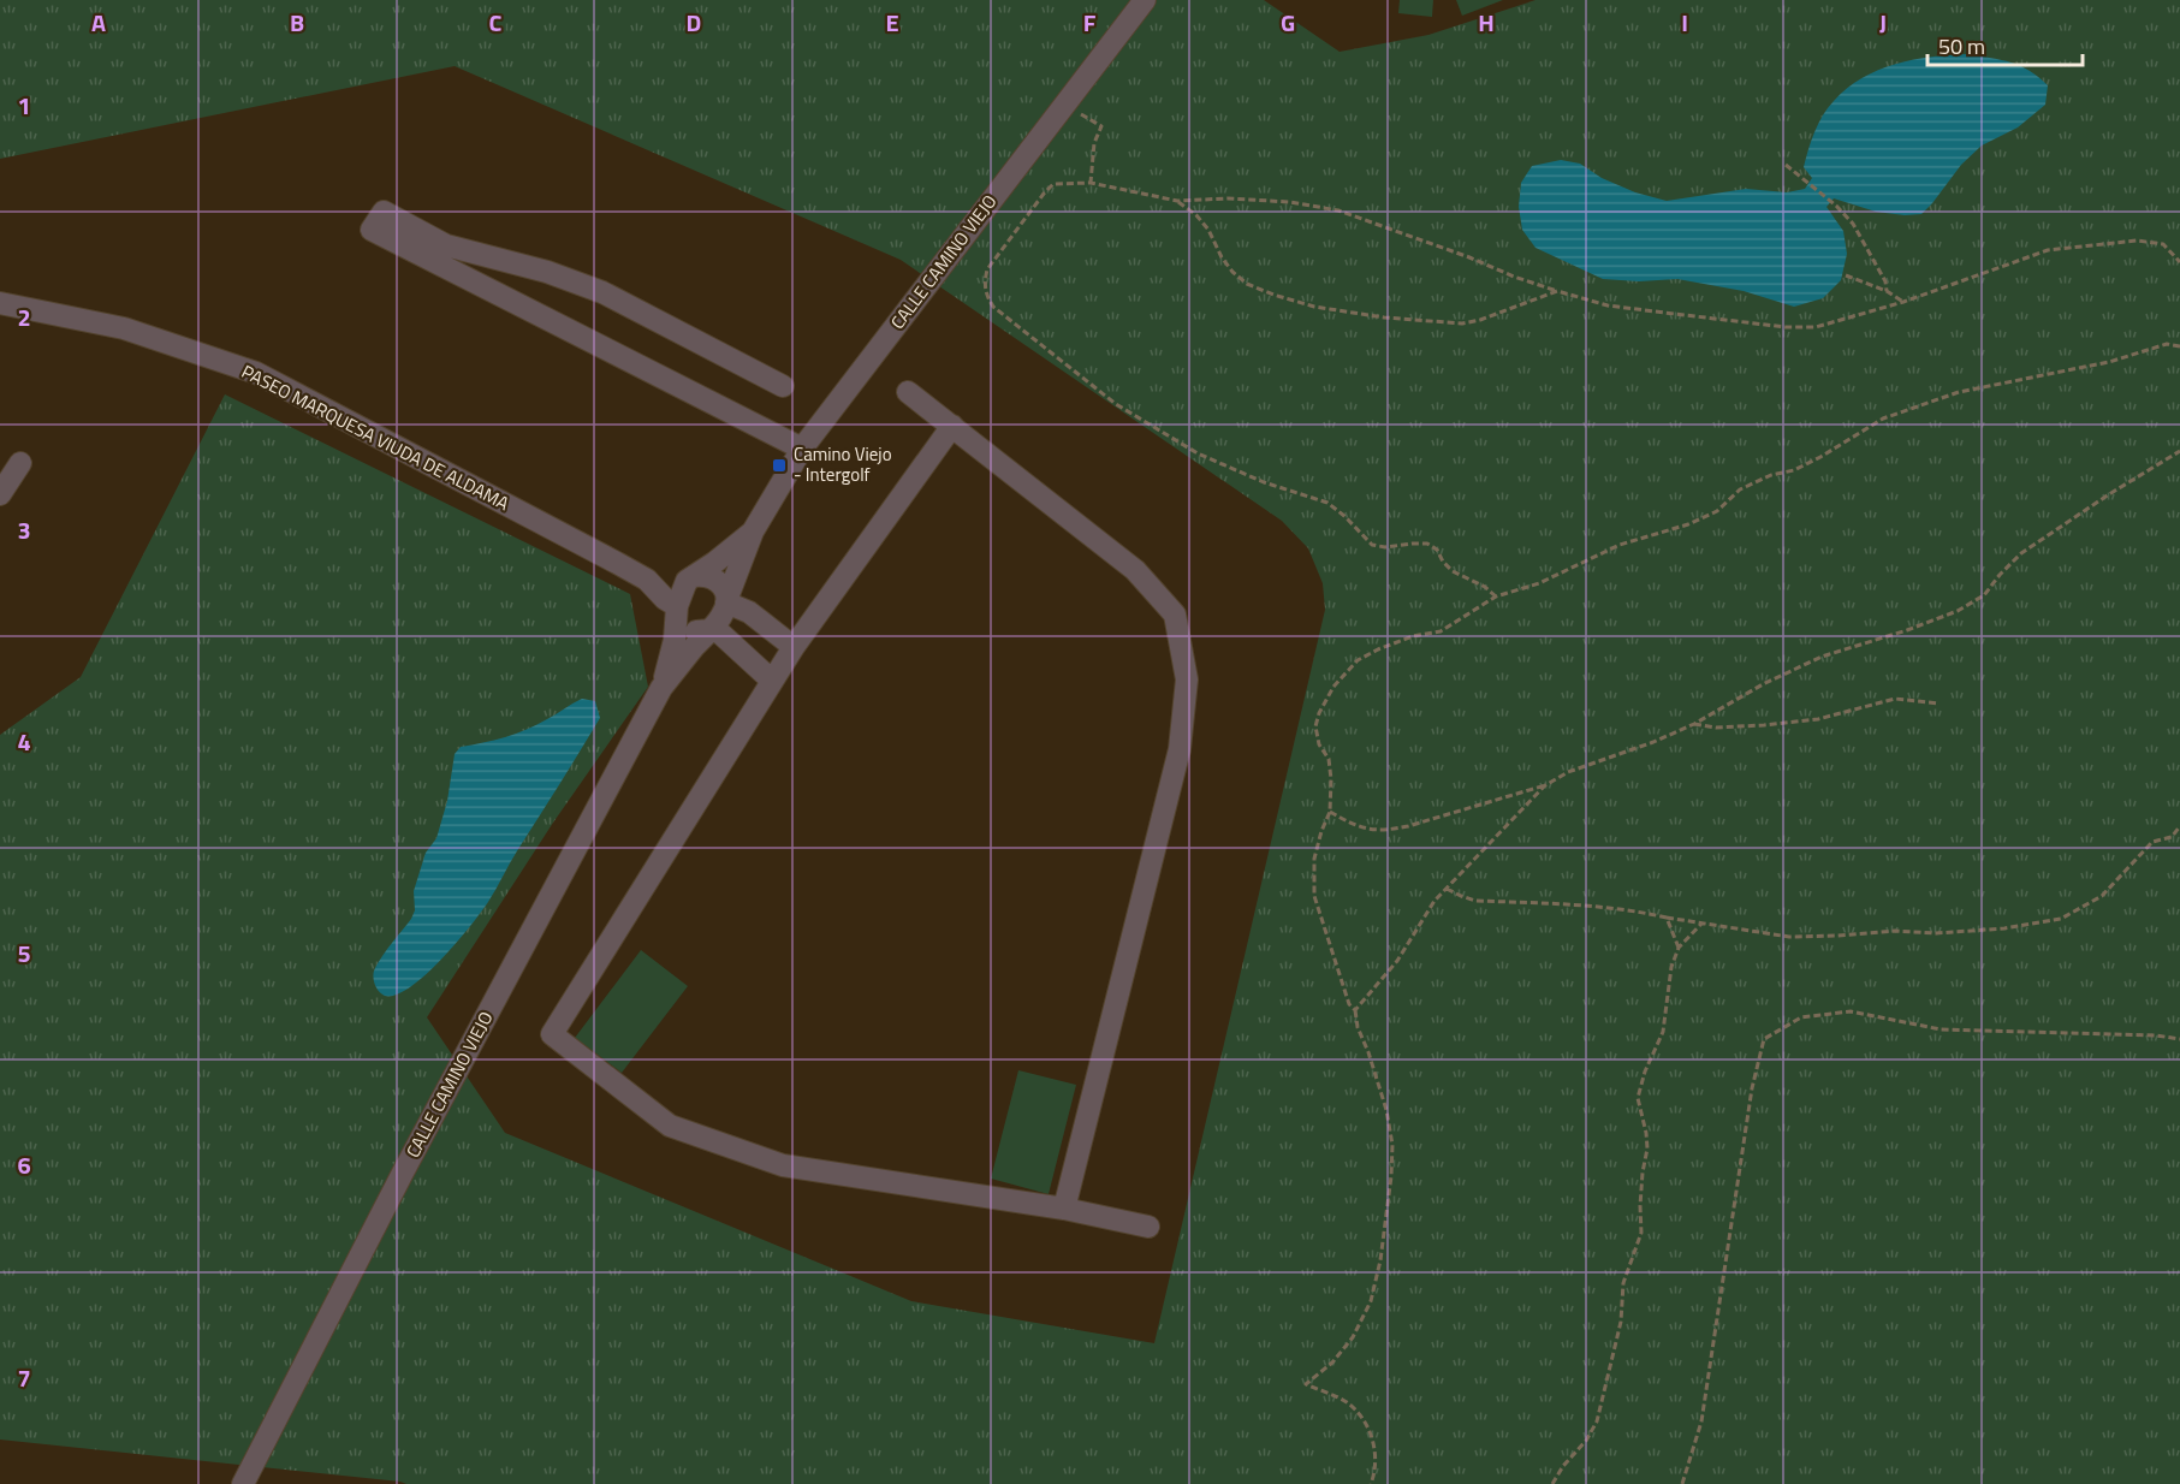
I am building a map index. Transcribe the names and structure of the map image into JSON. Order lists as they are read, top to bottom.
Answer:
{
  "streets": {
    "street": ["CALLE CAMINO VIEJO", "PASEO MARQUESA VIUDA DE ALDAMA"]
  },
  "crossings": [
    ["CALLE CAMINO VIEJO", "PASEO MARQUESA VIUDA DE ALDAMA"]
  ],
  "places": {
    "transit": ["Camino Viejo - Intergolf"]
  },
  "scale_bar": "50 m",
  "grid": {
    "columns": [
      "A",
      "B",
      "C",
      "D",
      "E",
      "F",
      "G",
      "H",
      "I",
      "J"
    ],
    "rows": [
      "1",
      "2",
      "3",
      "4",
      "5",
      "6",
      "7"
    ]
  }
}
